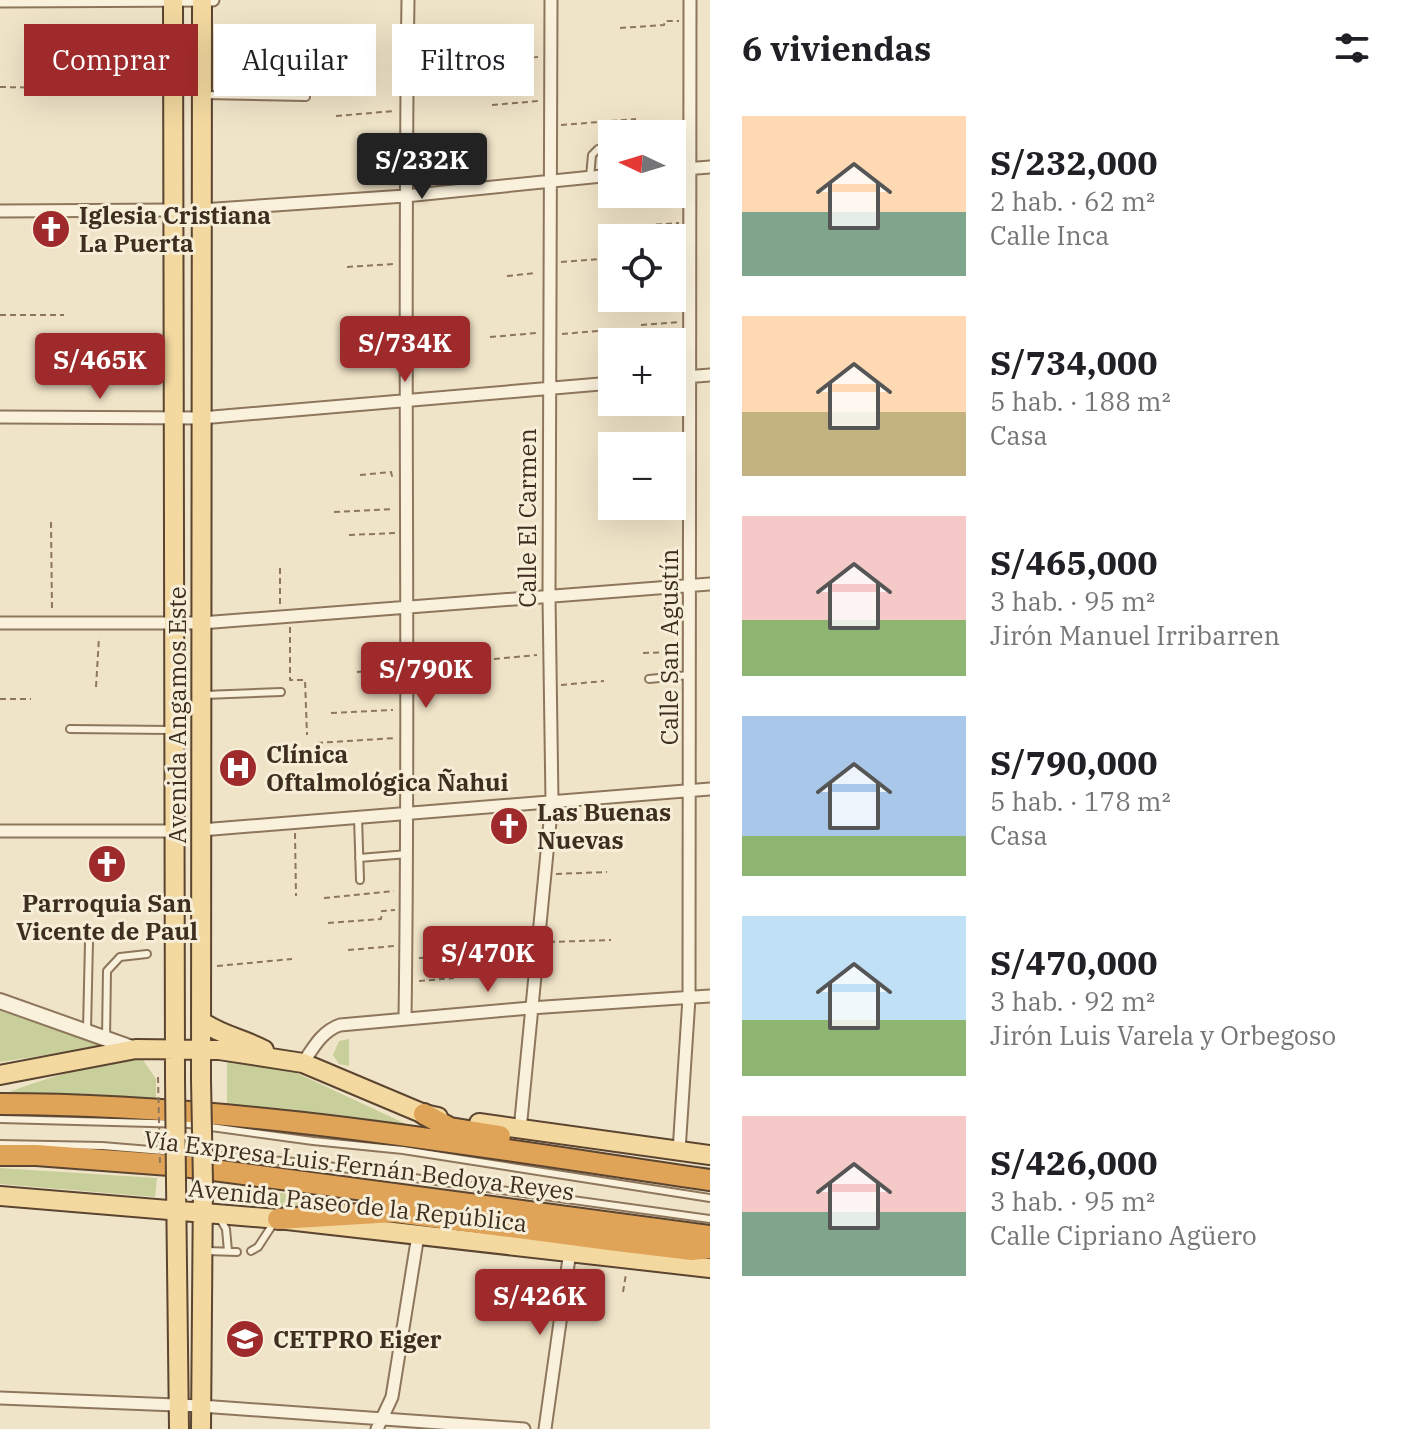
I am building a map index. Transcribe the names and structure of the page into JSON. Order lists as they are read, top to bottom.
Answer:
{
  "streets": {
    "highway": ["Vía Expresa Luis Fernán Bedoya Reyes"],
    "main road": ["Avenida Angamos Este", "Avenida Paseo de la República"],
    "street": ["Calle El Carmen", "Calle San Agustín"]
  },
  "crossings": [
    ["Avenida Angamos Este", "Avenida Paseo de la República"]
  ],
  "places": {
    "church": ["Iglesia Cristiana La Puerta", "Las Buenas Nuevas", "Parroquia San Vicente de Paul"],
    "hospital": ["Clínica Oftalmológica Ñahui"],
    "school or university": ["CETPRO Eiger"]
  },
  "north": "left",
  "page": {
    "heading": "6 viviendas",
    "chip": ["Comprar", "Alquilar", "Filtros"],
    "list": [
      {
        "name": "S/232,000",
        "note": "2 hab. · 62 m² · Calle Inca"
      },
      {
        "name": "S/734,000",
        "note": "5 hab. · 188 m² · Casa"
      },
      {
        "name": "S/465,000",
        "note": "3 hab. · 95 m² · Jirón Manuel Irribarren"
      },
      {
        "name": "S/790,000",
        "note": "5 hab. · 178 m² · Casa"
      },
      {
        "name": "S/470,000",
        "note": "3 hab. · 92 m² · Jirón Luis Varela y Orbegoso"
      },
      {
        "name": "S/426,000",
        "note": "3 hab. · 95 m² · Calle Cipriano Agüero"
      }
    ],
    "map_buttons": ["+", "−"],
    "price": [
      "S/232K",
      "S/734K",
      "S/465K",
      "S/790K",
      "S/470K",
      "S/426K"
    ]
  }
}
